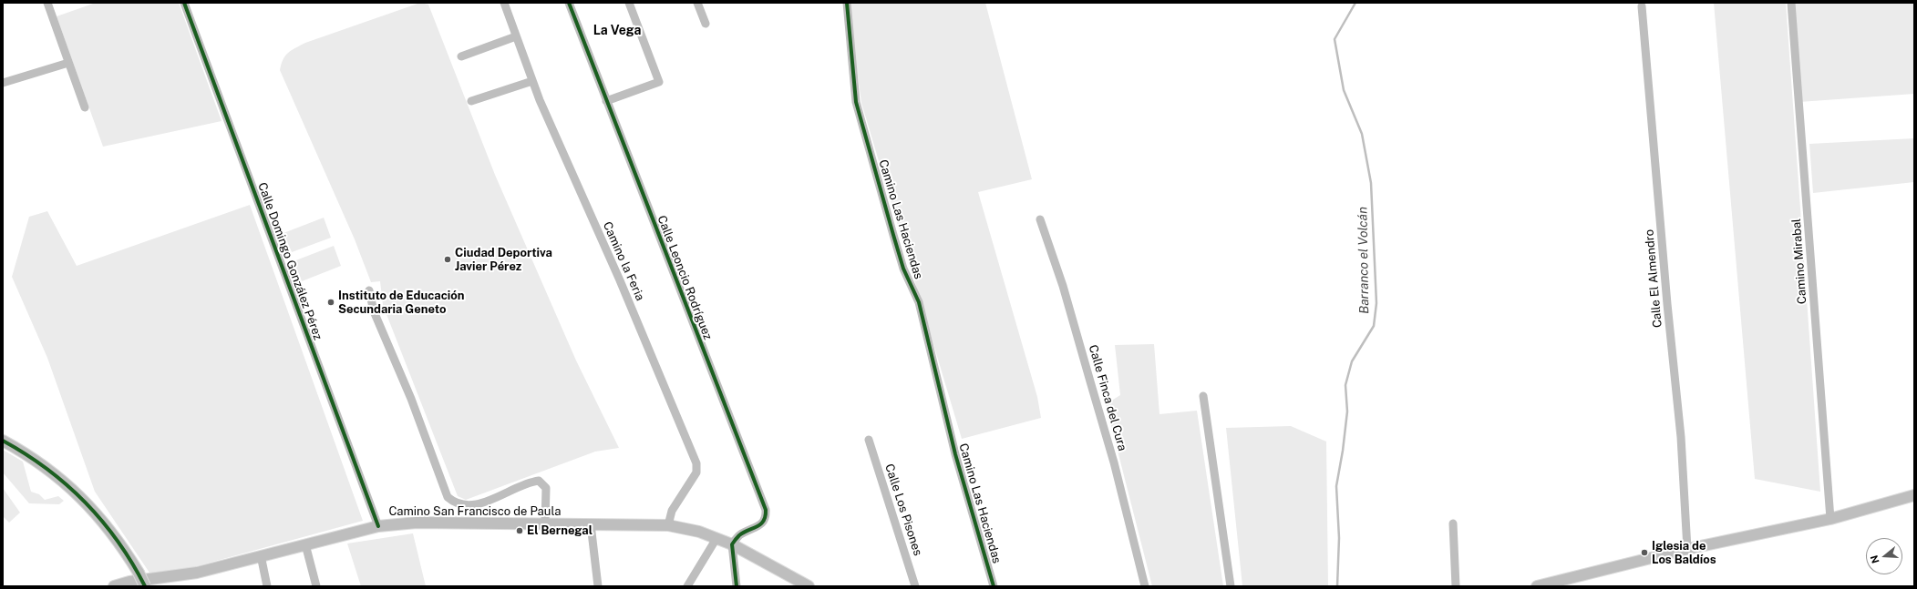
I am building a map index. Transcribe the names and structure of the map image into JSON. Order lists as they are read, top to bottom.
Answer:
{
  "streets": {
    "main road": ["Camino San Francisco de Paula"],
    "street": [
      "Camino Las Haciendas",
      "Calle Domingo González Pérez",
      "Camino la Feria",
      "Camino Mirabal",
      "Calle Leoncio Rodríguez",
      "Calle El Almendro",
      "Calle Finca del Cura",
      "Calle Los Pisones"
    ]
  },
  "crossings": [
    ["Calle Domingo González Pérez", "Camino San Francisco de Paula"],
    ["Camino la Feria", "Camino San Francisco de Paula"],
    ["Calle Leoncio Rodríguez", "Camino San Francisco de Paula"]
  ],
  "districts": ["La Vega"],
  "water": ["Barranco el Volcán"],
  "places": [
    "Ciudad Deportiva Javier Pérez",
    "Instituto de Educación Secundaria Geneto",
    "El Bernegal",
    "Iglesia de Los Baldíos"
  ],
  "north": "left"
}
